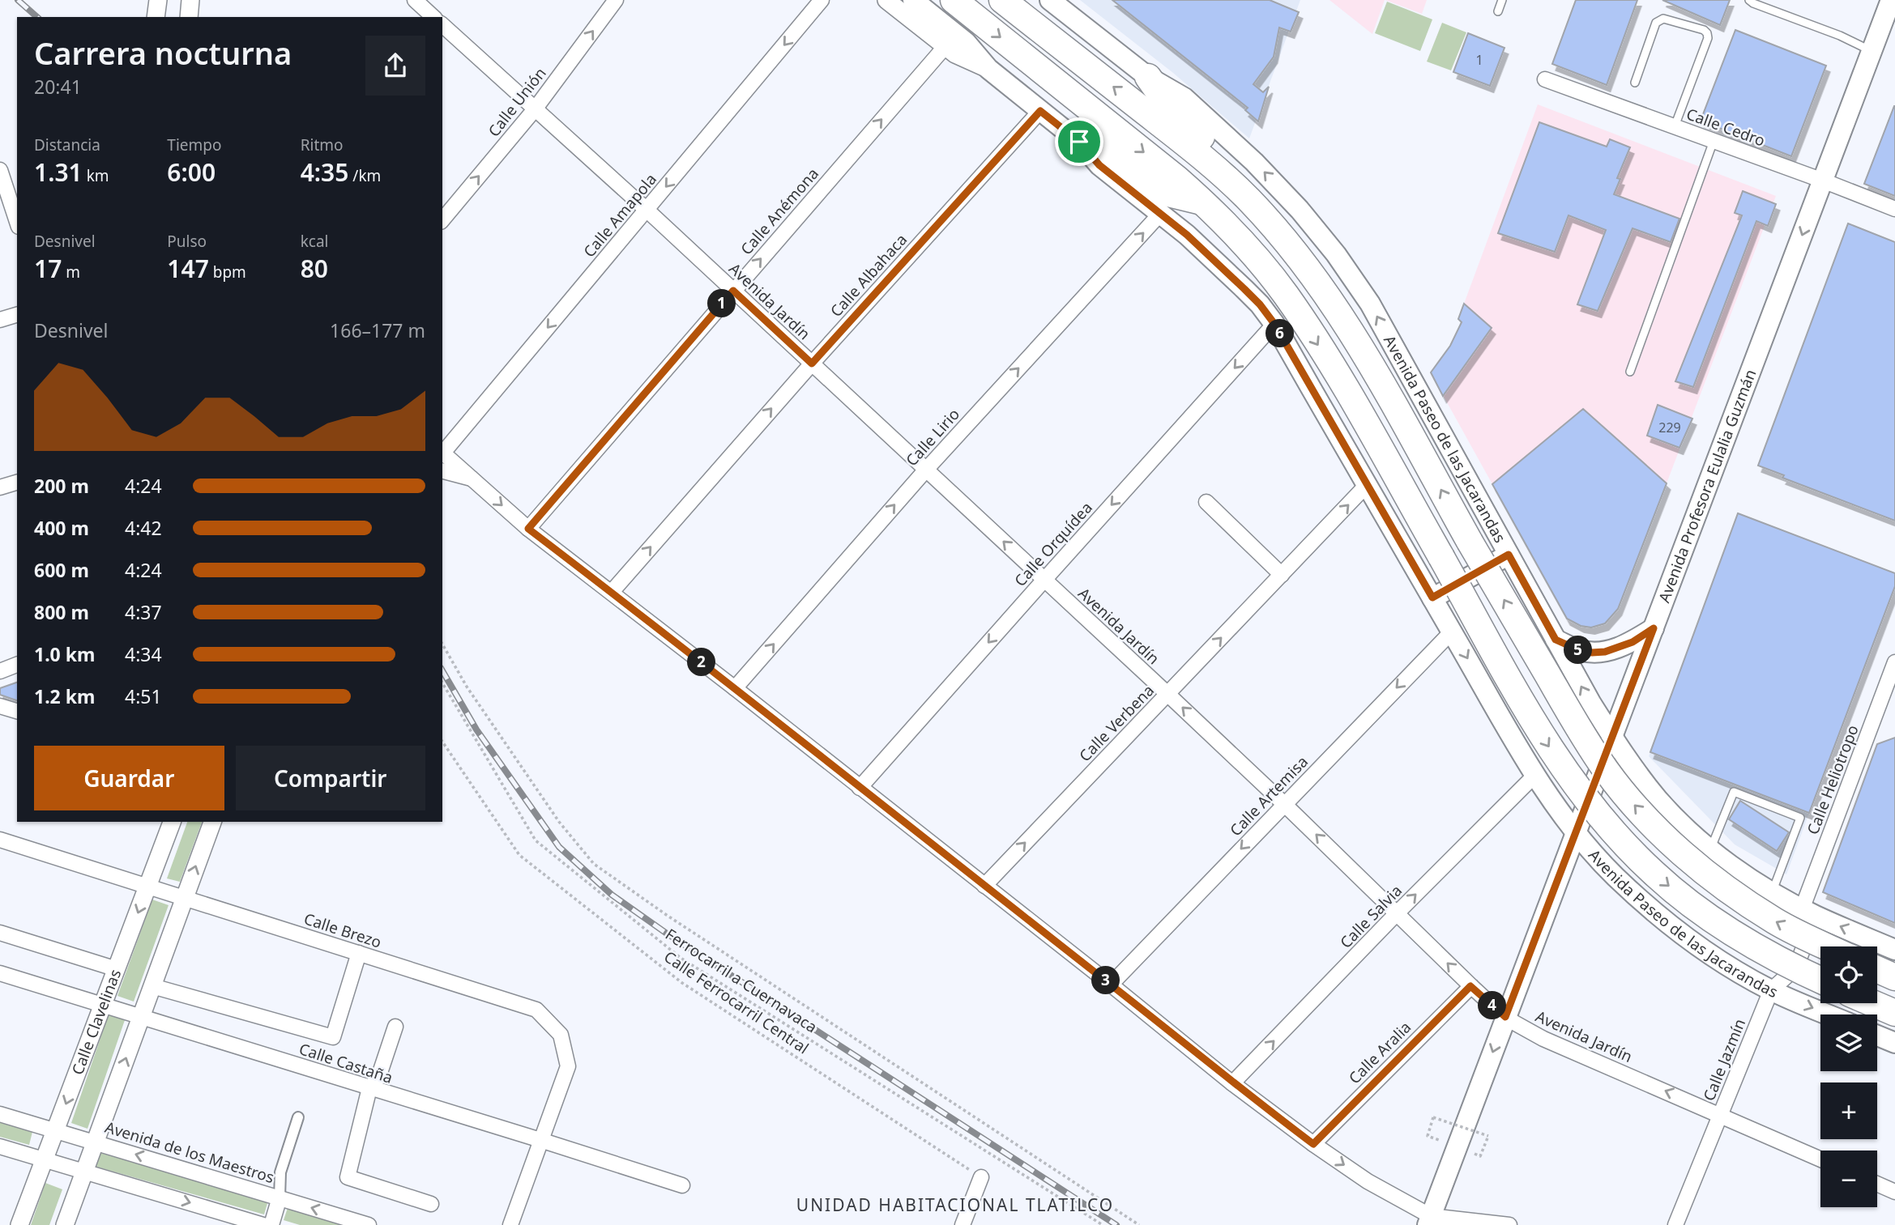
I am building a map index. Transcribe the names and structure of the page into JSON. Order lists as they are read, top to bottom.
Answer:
{
  "streets": {
    "main road": ["Avenida Paseo de las Jacarandas", "Avenida Profesora Eulalia Guzmán"],
    "street": [
      "Calle Unión",
      "Calle Cedro",
      "Calle Anémona",
      "Calle Amapola",
      "Calle Albahaca",
      "Avenida Jardín",
      "Calle Lirio",
      "Calle Orquídea",
      "Calle Verbena",
      "Calle Heliotropo",
      "Calle Artemisa",
      "Calle Salvia",
      "Calle Brezo",
      "Calle Clavelinas",
      "Calle Aralia",
      "Calle Jazmín",
      "Calle Castaña",
      "Avenida de los Maestros"
    ],
    "path": ["Ferrocarril a Cuernavaca", "Calle Ferrocarril Central"]
  },
  "crossings": [
    ["Calle Unión", "Avenida Jardín"],
    ["Calle Cedro", "Avenida Profesora Eulalia Guzmán"],
    ["Calle Anémona", "Avenida Jardín"],
    ["Calle Amapola", "Avenida Jardín"],
    ["Calle Albahaca", "Avenida Jardín"],
    ["Calle Albahaca", "Avenida Paseo de las Jacarandas"],
    ["Avenida Jardín", "Calle Lirio"],
    ["Avenida Jardín", "Avenida Profesora Eulalia Guzmán"],
    ["Avenida Jardín", "Calle Orquídea"],
    ["Avenida Jardín", "Calle Verbena"],
    ["Avenida Jardín", "Calle Artemisa"],
    ["Avenida Jardín", "Calle Salvia"],
    ["Avenida Jardín", "Calle Aralia"],
    ["Avenida Jardín", "Calle Jazmín"],
    ["Calle Lirio", "Avenida Paseo de las Jacarandas"],
    ["Avenida Paseo de las Jacarandas", "Avenida Profesora Eulalia Guzmán"],
    ["Avenida Paseo de las Jacarandas", "Calle Orquídea"],
    ["Avenida Paseo de las Jacarandas", "Calle Verbena"],
    ["Avenida Paseo de las Jacarandas", "Calle Heliotropo"],
    ["Avenida Paseo de las Jacarandas", "Calle Artemisa"],
    ["Avenida Paseo de las Jacarandas", "Calle Salvia"],
    ["Avenida Paseo de las Jacarandas", "Calle Jazmín"],
    ["Calle Heliotropo", "Calle Jazmín"],
    ["Calle Brezo", "Calle Clavelinas"],
    ["Calle Brezo", "Calle Castaña"],
    ["Calle Clavelinas", "Calle Castaña"],
    ["Calle Clavelinas", "Avenida de los Maestros"]
  ],
  "one_way": [
    "Calle Unión",
    "Calle Anémona",
    "Calle Amapola",
    "Calle Albahaca",
    "Avenida Jardín",
    "Calle Lirio",
    "Avenida Profesora Eulalia Guzmán",
    "Calle Orquídea",
    "Calle Verbena",
    "Calle Artemisa",
    "Calle Salvia"
  ],
  "districts": ["UNIDAD HABITACIONAL TLATILCO"],
  "house_numbers": ["1", "229"],
  "page": {
    "heading": ["Carrera nocturna", "20:41"],
    "stats": [
      ["Distancia", "1.31 km"],
      ["Tiempo", "6:00"],
      ["Ritmo", "4:35 /km"],
      ["Desnivel", "17 m"],
      ["Pulso", "147 bpm"],
      ["kcal", "80"]
    ],
    "pins": [
      "1",
      "6",
      "5",
      "2",
      "3",
      "4"
    ],
    "chart": ["Desnivel", "166–177 m"],
    "list": [
      {
        "name": "200 m",
        "note": "4:24"
      },
      {
        "name": "400 m",
        "note": "4:42"
      },
      {
        "name": "600 m",
        "note": "4:24"
      },
      {
        "name": "800 m",
        "note": "4:37"
      },
      {
        "name": "1.0 km",
        "note": "4:34"
      },
      {
        "name": "1.2 km",
        "note": "4:51"
      }
    ],
    "buttons": ["Guardar", "Compartir"],
    "map_buttons": ["+", "−"]
  }
}
